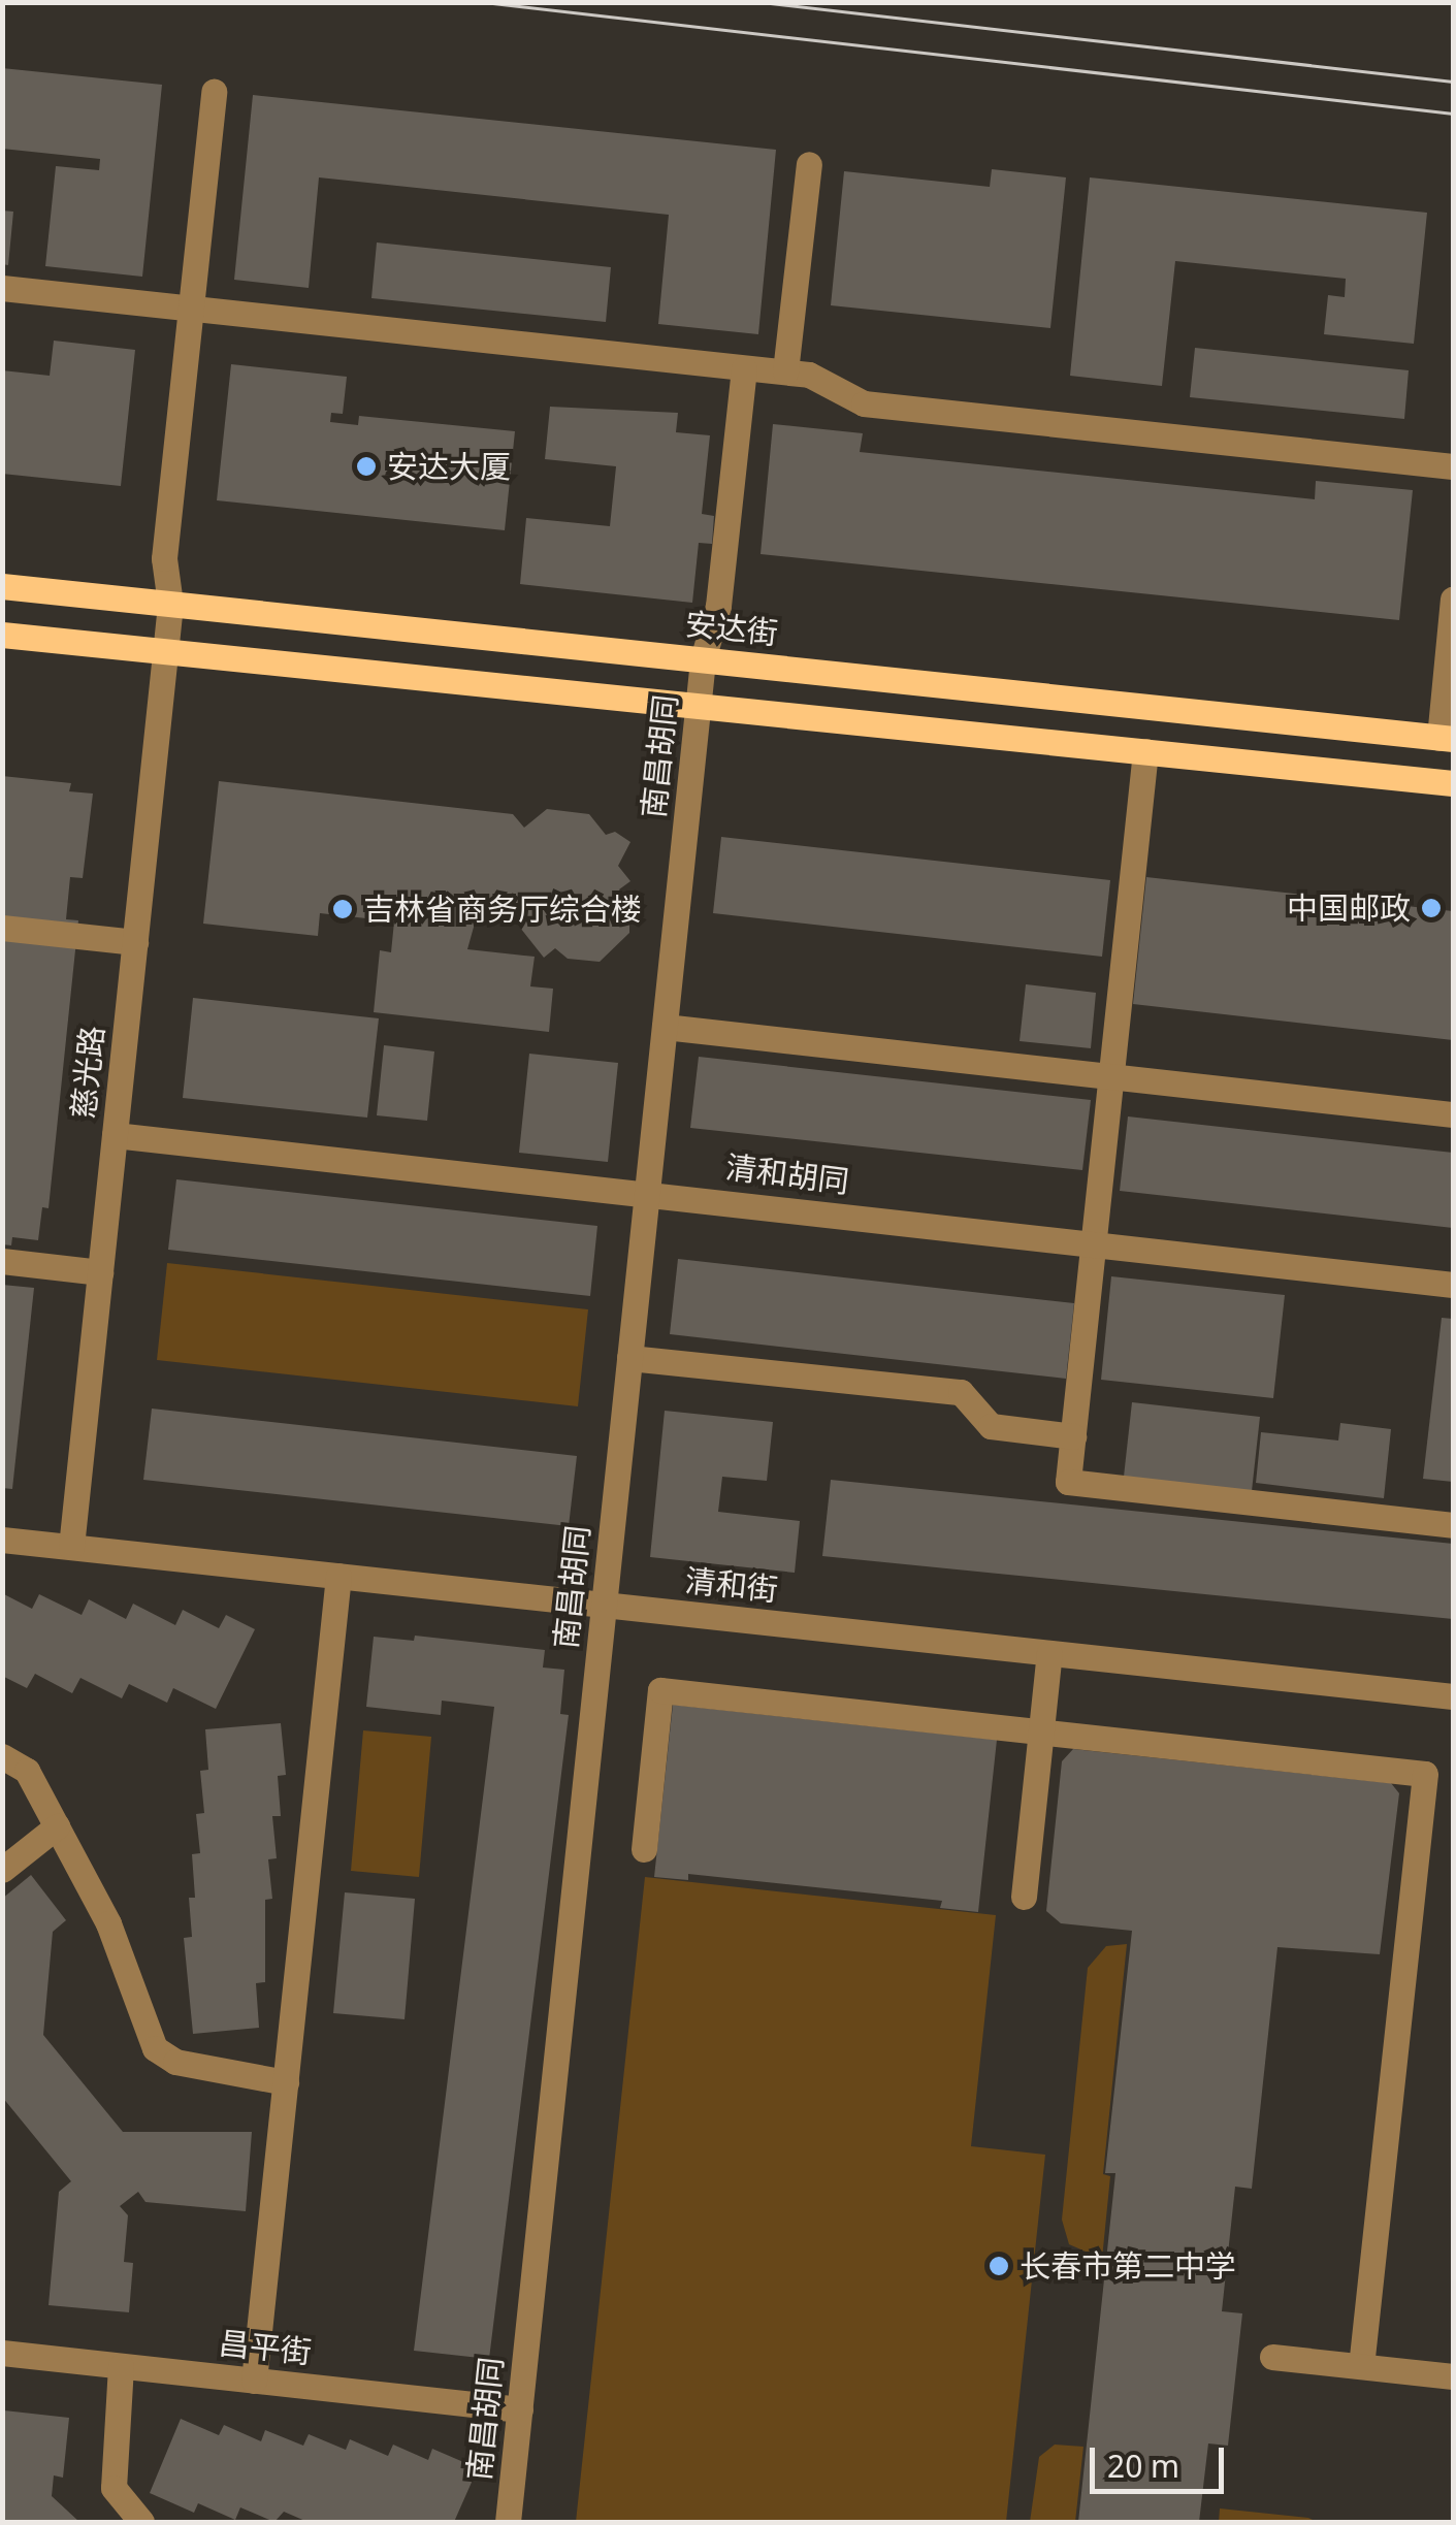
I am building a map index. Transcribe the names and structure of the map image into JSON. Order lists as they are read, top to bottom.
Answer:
{
  "streets": {
    "main road": ["安达街"],
    "street": [
      "南昌胡同",
      "慈光路",
      "清和胡同",
      "清和街",
      "昌平街"
    ]
  },
  "crossings": [
    ["安达街", "南昌胡同"],
    ["安达街", "慈光路"],
    ["南昌胡同", "清和胡同"],
    ["南昌胡同", "清和街"],
    ["南昌胡同", "昌平街"],
    ["慈光路", "清和胡同"],
    ["慈光路", "清和街"]
  ],
  "places": [
    "安达大厦",
    "中国邮政",
    "吉林省商务厅综合楼",
    "长春市第二中学"
  ],
  "scale_bar": "20 m"
}
